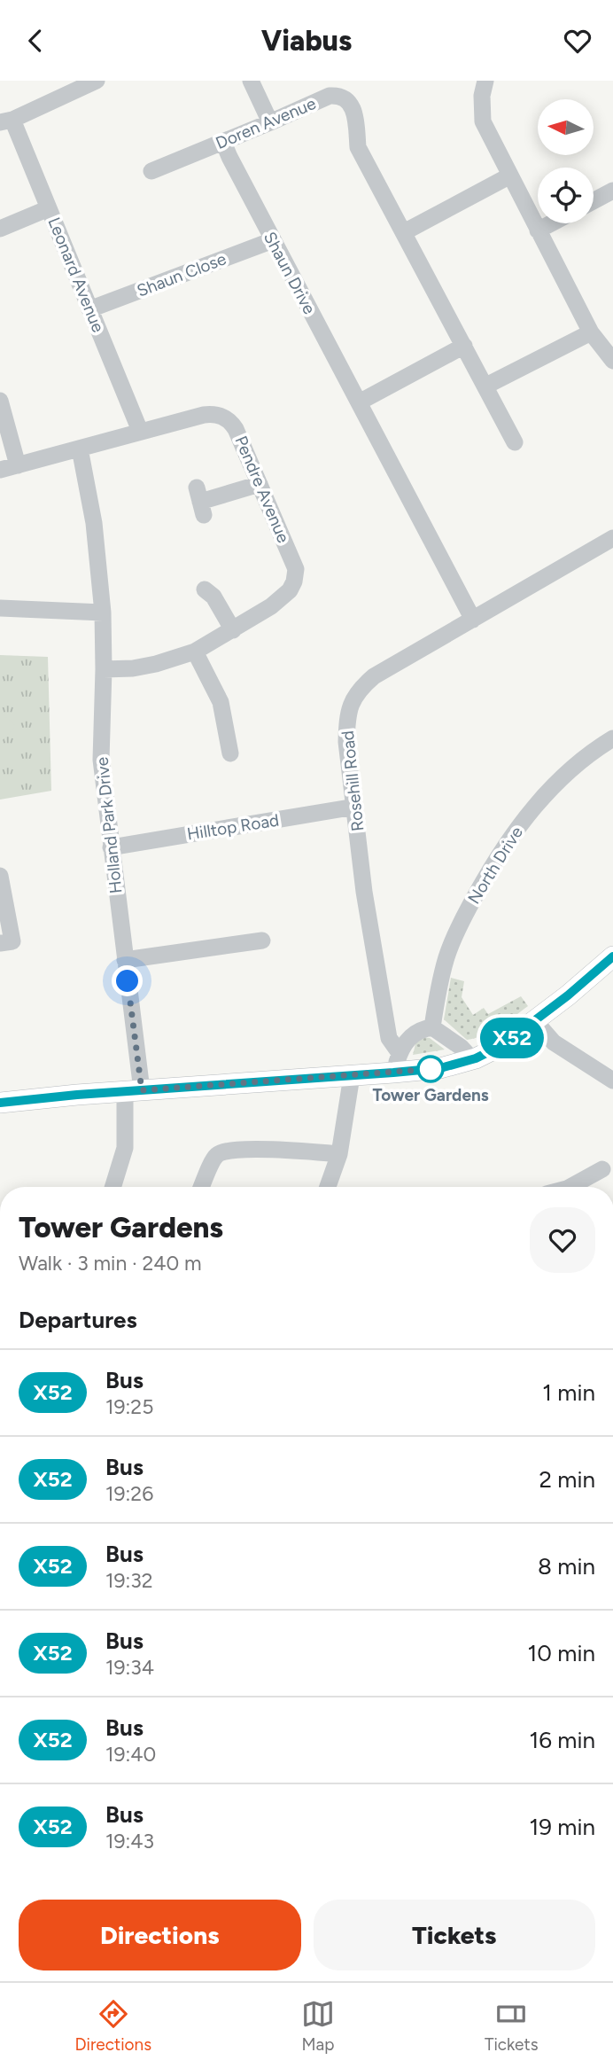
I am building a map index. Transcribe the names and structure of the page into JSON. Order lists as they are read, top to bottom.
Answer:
{
  "streets": {
    "street": [
      "Doren Avenue",
      "Shaun Drive",
      "Leonard Avenue",
      "Shaun Close",
      "Pendre Avenue",
      "Rosehill Road",
      "Holland Park Drive",
      "Hilltop Road",
      "North Drive"
    ]
  },
  "crossings": [
    ["Doren Avenue", "Shaun Drive"],
    ["Shaun Drive", "Shaun Close"],
    ["Shaun Drive", "Rosehill Road"],
    ["Leonard Avenue", "Shaun Close"],
    ["Leonard Avenue", "Pendre Avenue"],
    ["Pendre Avenue", "Holland Park Drive"],
    ["Rosehill Road", "Hilltop Road"],
    ["Holland Park Drive", "Hilltop Road"]
  ],
  "places": ["Tower Gardens"],
  "lines": ["bus line X52"],
  "north": "left",
  "page": {
    "header": "Viabus",
    "on_map": "X52",
    "heading": [
      ["Tower Gardens", "Walk · 3 min · 240 m"],
      "Departures"
    ],
    "list": [
      {
        "mark": "X52",
        "name": "Bus",
        "note": "19:25",
        "value": "1 min"
      },
      {
        "mark": "X52",
        "name": "Bus",
        "note": "19:26",
        "value": "2 min"
      },
      {
        "mark": "X52",
        "name": "Bus",
        "note": "19:32",
        "value": "8 min"
      },
      {
        "mark": "X52",
        "name": "Bus",
        "note": "19:34",
        "value": "10 min"
      },
      {
        "mark": "X52",
        "name": "Bus",
        "note": "19:40",
        "value": "16 min"
      },
      {
        "mark": "X52",
        "name": "Bus",
        "note": "19:43",
        "value": "19 min"
      }
    ],
    "buttons": ["Directions", "Tickets"],
    "tabs": ["Directions", "Map", "Tickets"]
  }
}
